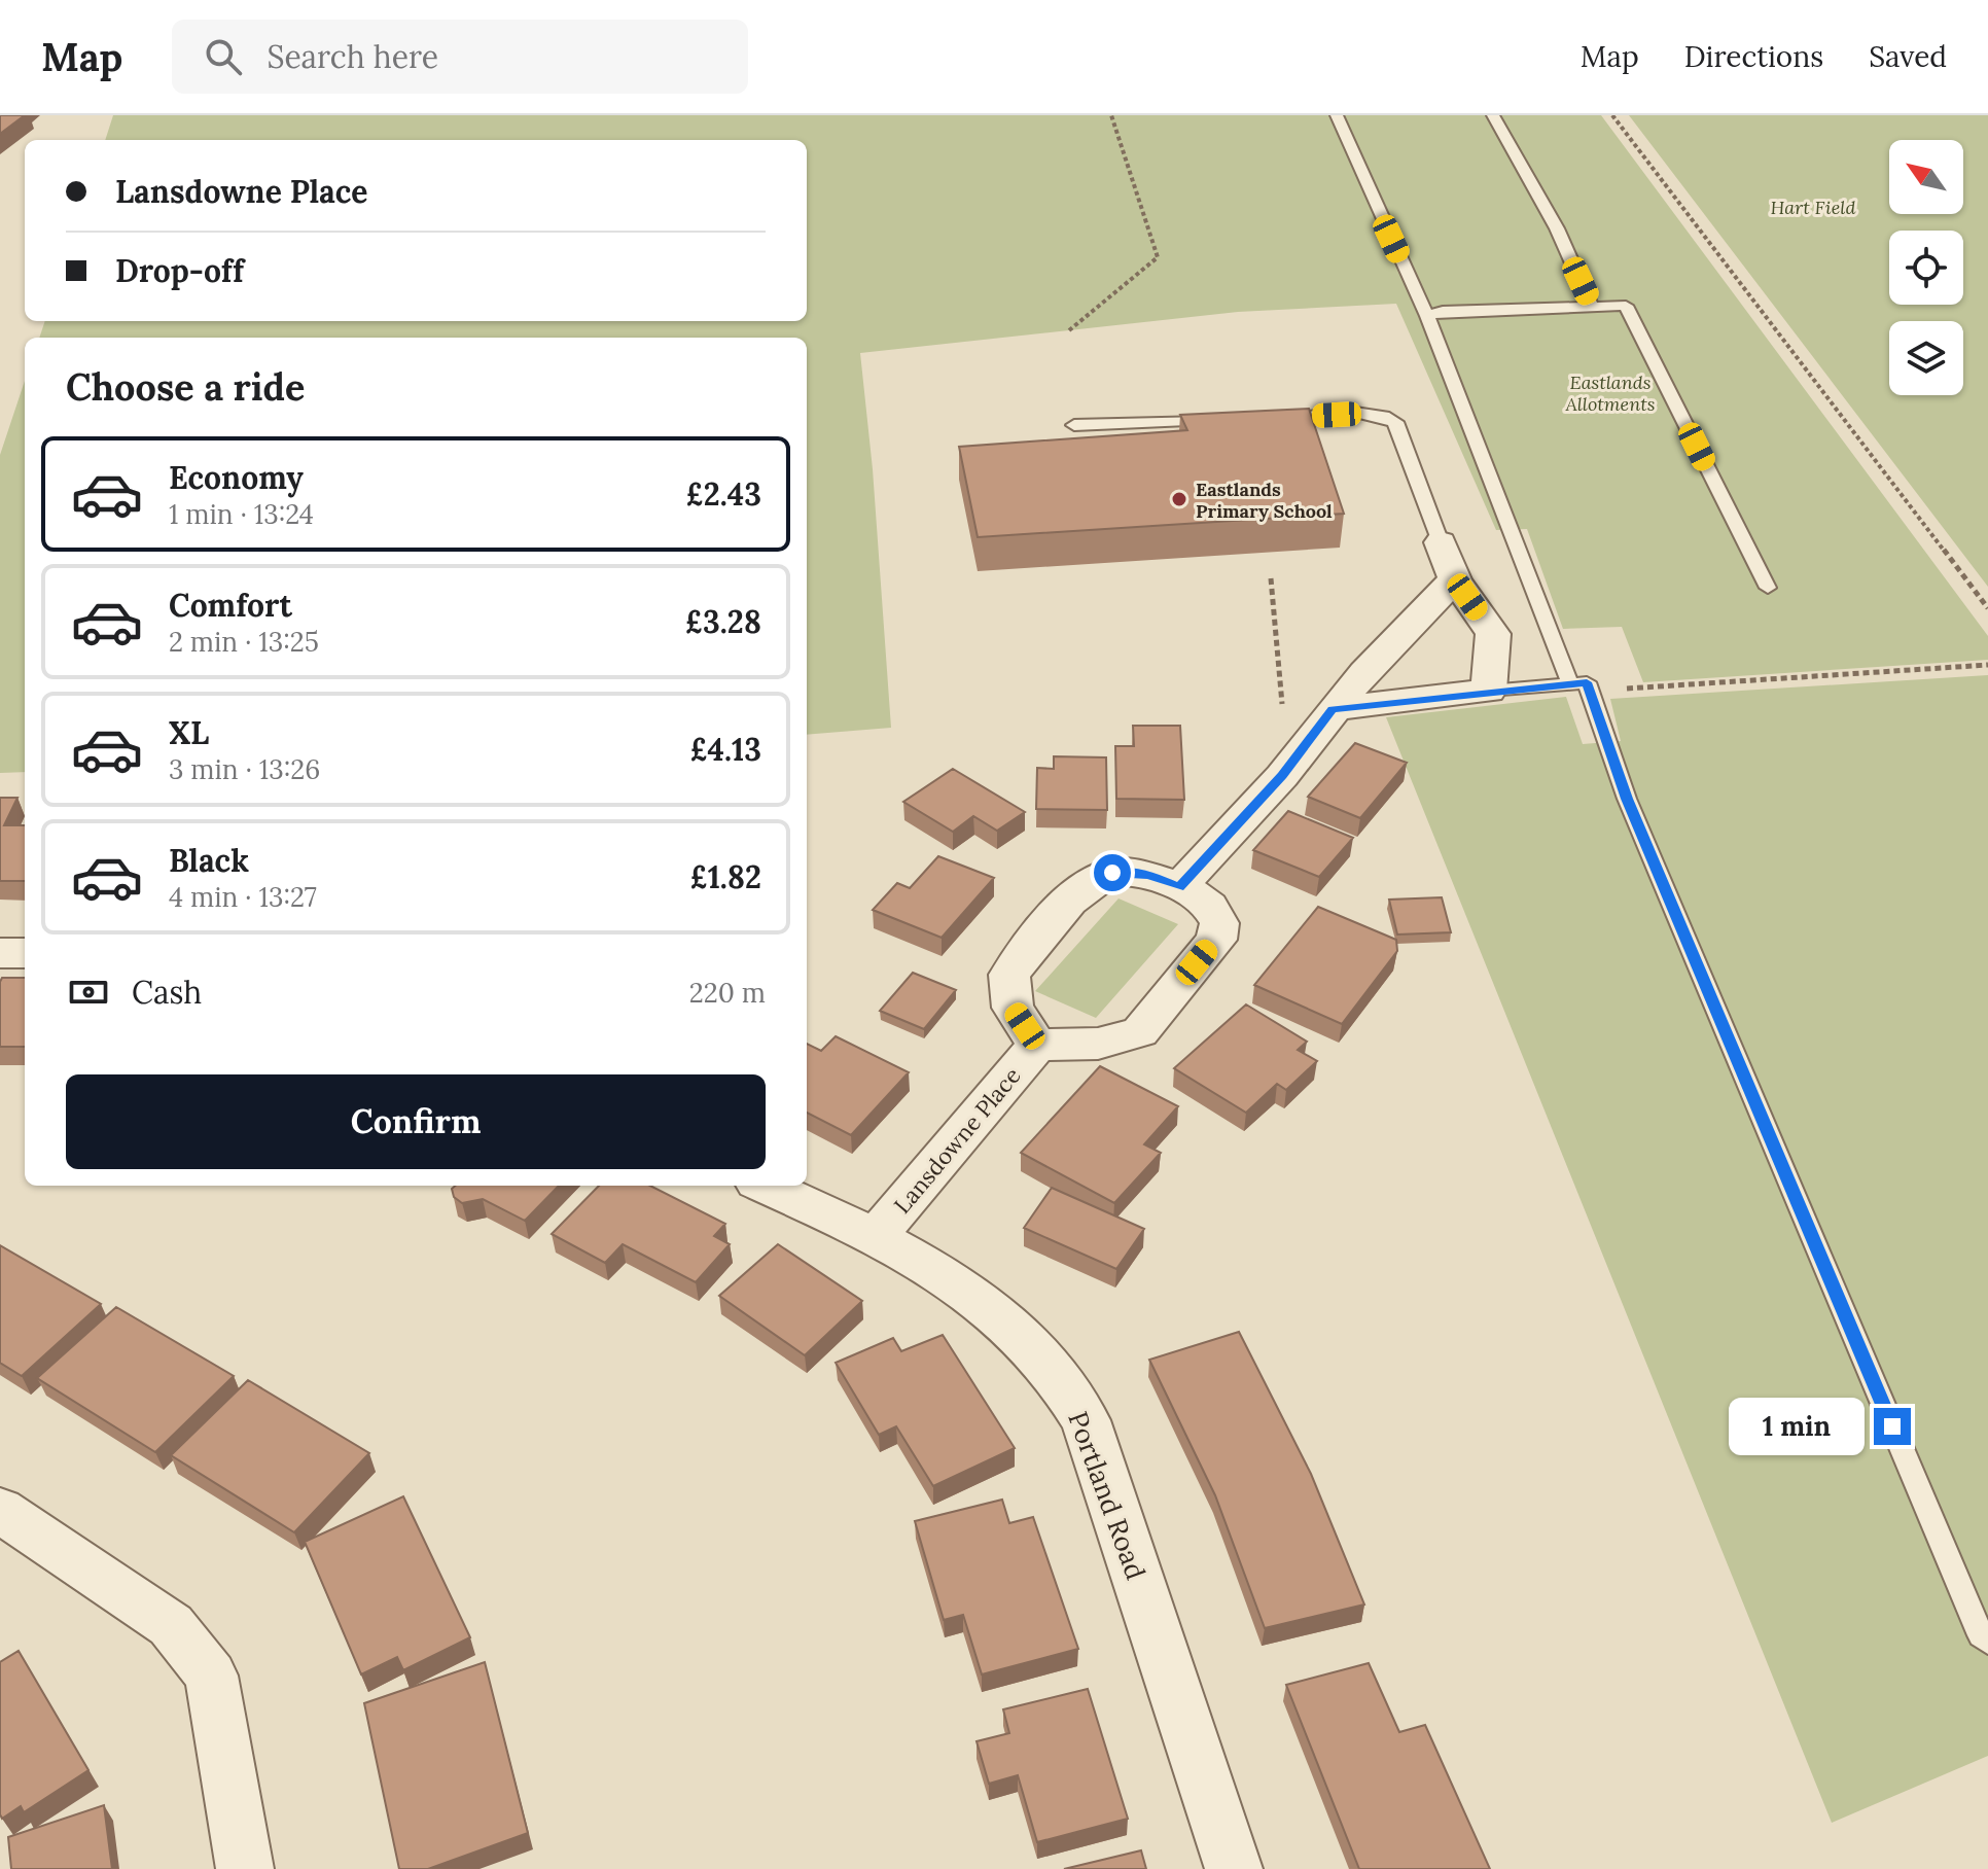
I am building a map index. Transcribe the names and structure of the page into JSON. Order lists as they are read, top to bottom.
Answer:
{
  "streets": {
    "street": ["Lansdowne Place", "Portland Road"]
  },
  "crossings": [
    ["Lansdowne Place", "Portland Road"]
  ],
  "parks": ["Hart Field", "Eastlands Allotments"],
  "places": ["Eastlands Primary School"],
  "north": "top left",
  "page": {
    "header": "Map",
    "search": "Search here",
    "nav": ["Map", "Directions", "Saved"],
    "banner": ["Lansdowne Place", "Drop-off"],
    "heading": "Choose a ride",
    "list": [
      {
        "name": "Economy",
        "note": "1 min · 13:24",
        "value": "£2.43"
      },
      {
        "name": "Comfort",
        "note": "2 min · 13:25",
        "value": "£3.28"
      },
      {
        "name": "XL",
        "note": "3 min · 13:26",
        "value": "£4.13"
      },
      {
        "name": "Black",
        "note": "4 min · 13:27",
        "value": "£1.82"
      }
    ],
    "pay": ["Cash", "220 m"],
    "buttons": "Confirm",
    "bubble": "1 min"
  }
}
